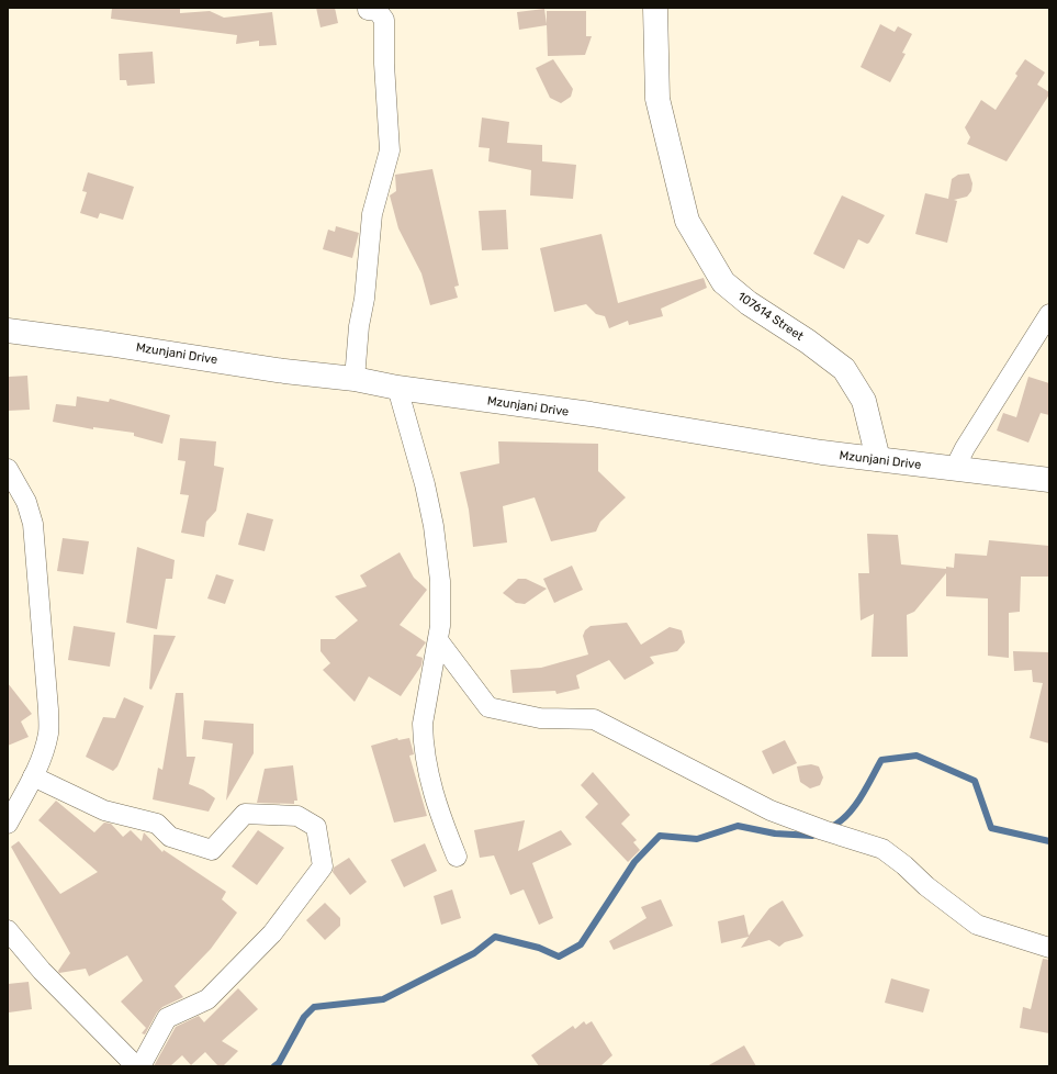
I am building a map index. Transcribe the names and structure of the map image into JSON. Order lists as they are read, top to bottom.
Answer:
{
  "streets": {
    "main road": ["107614 Street", "Mzunjani Drive"]
  },
  "crossings": [
    ["107614 Street", "Mzunjani Drive"]
  ]
}
